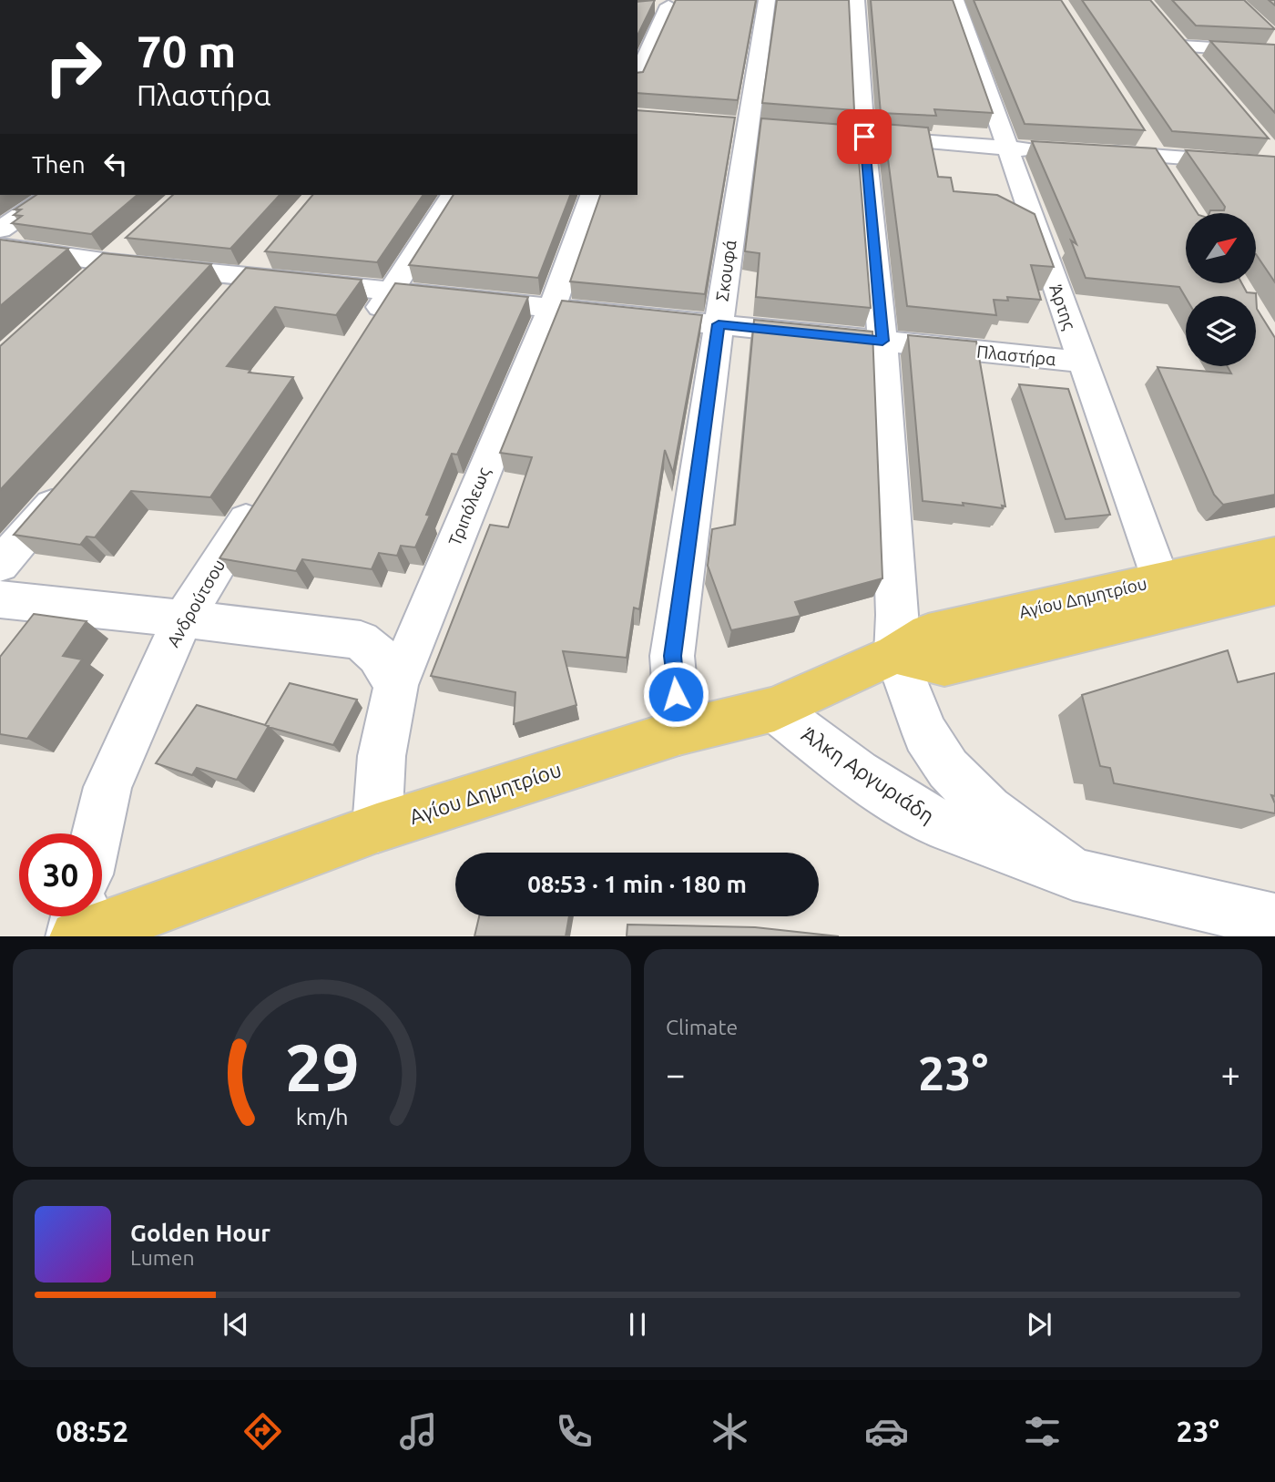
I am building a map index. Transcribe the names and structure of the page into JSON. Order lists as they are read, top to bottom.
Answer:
{
  "streets": {
    "main road": ["Αγίου Δημητρίου"],
    "street": [
      "Σκουφά",
      "Άρτης",
      "Πλαστήρα",
      "Τριπόλεως",
      "Ανδρούτσου",
      "Άλκη Αργυριάδη"
    ]
  },
  "crossings": [
    ["Σκουφά", "Πλαστήρα"],
    ["Σκουφά", "Αγίου Δημητρίου"],
    ["Άρτης", "Πλαστήρα"],
    ["Άρτης", "Αγίου Δημητρίου"],
    ["Πλαστήρα", "Τριπόλεως"],
    ["Τριπόλεως", "Αγίου Δημητρίου"],
    ["Αγίου Δημητρίου", "Άλκη Αργυριάδη"]
  ],
  "north": "top right",
  "page": {
    "turn": ["70 m", "Πλαστήρα"],
    "then": "Then",
    "limit": "30",
    "trip": "08:53 · 1 min · 180 m",
    "tile": "Climate",
    "heat": ["−", "23°", "+"],
    "song": ["Golden Hour", "Lumen"],
    "tabs": ["08:52", "23°"],
    "gauge": ["29", "km/h"]
  }
}
